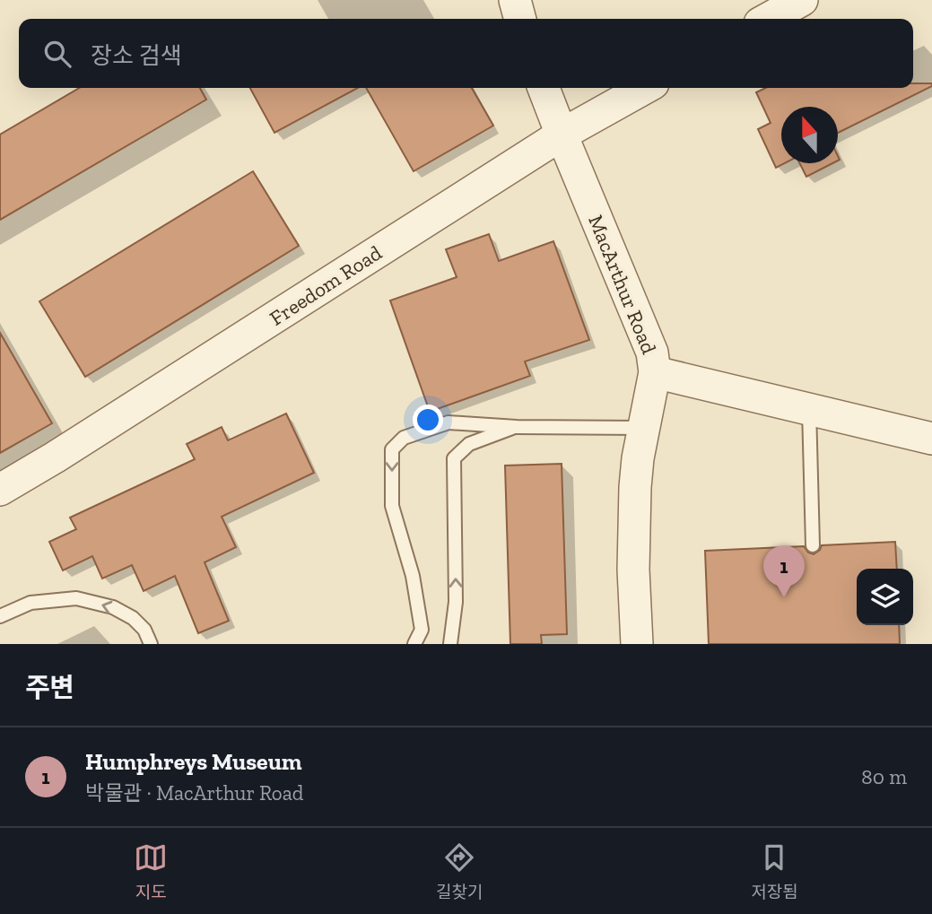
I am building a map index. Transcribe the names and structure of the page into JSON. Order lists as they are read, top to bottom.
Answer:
{
  "streets": {
    "street": ["MacArthur Road", "Freedom Road"]
  },
  "crossings": [
    ["MacArthur Road", "Freedom Road"]
  ],
  "north": "top",
  "page": {
    "search": "장소 검색",
    "pins": "1",
    "heading": "주변",
    "list": [
      {
        "mark": "1",
        "name": "Humphreys Museum",
        "note": "박물관 · MacArthur Road",
        "value": "80 m"
      }
    ],
    "nav": ["지도", "길찾기", "저장됨"]
  }
}
